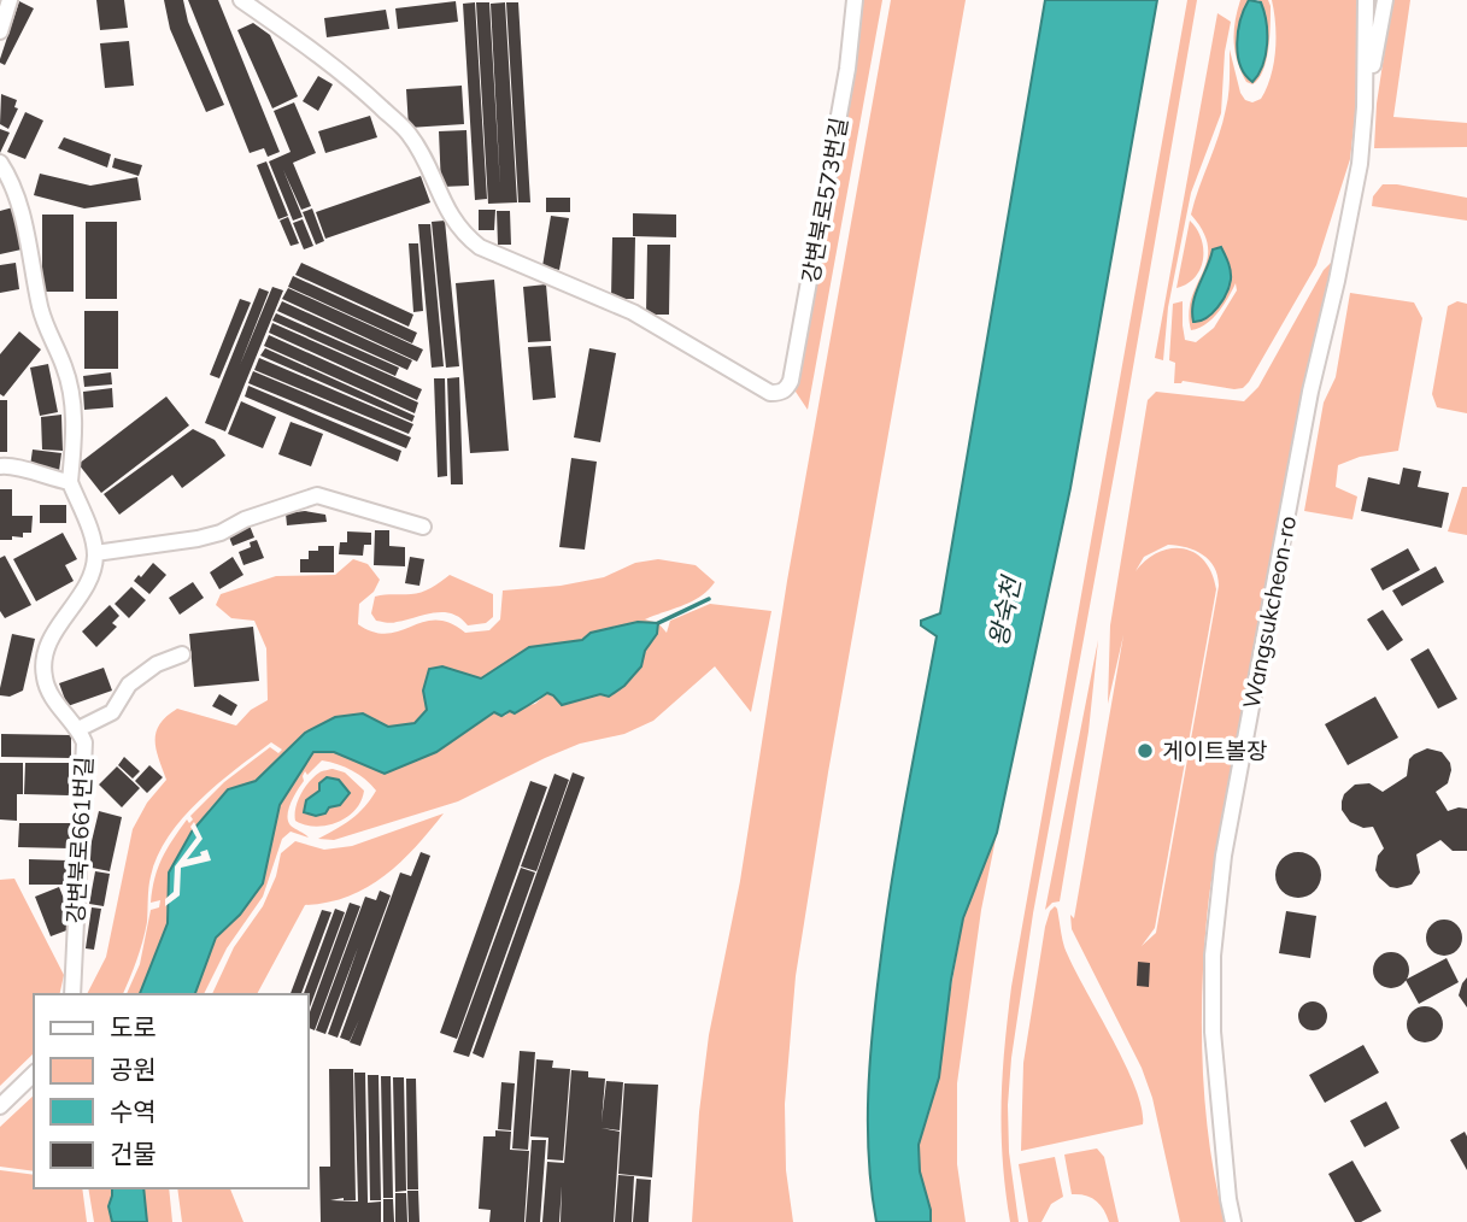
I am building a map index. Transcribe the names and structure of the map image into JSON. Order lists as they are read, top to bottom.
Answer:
{
  "streets": {
    "street": ["강변북로573번길", "Wangsukcheon-ro", "강변북로661번길"]
  },
  "water": ["왕숙천"],
  "places": ["게이트볼장"],
  "legend": [
    "도로",
    "공원",
    "수역",
    "건물"
  ]
}
